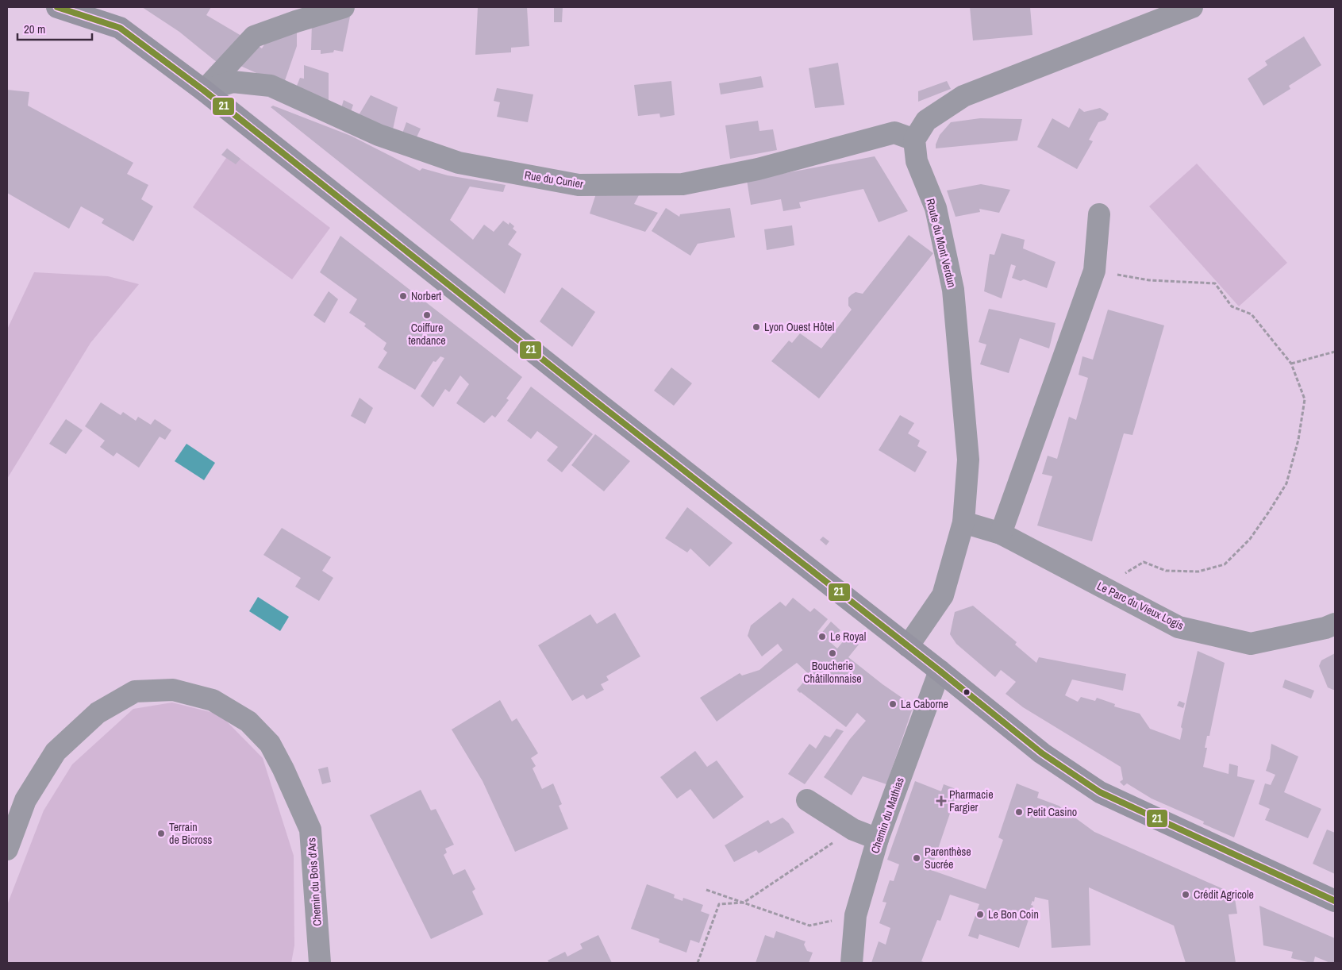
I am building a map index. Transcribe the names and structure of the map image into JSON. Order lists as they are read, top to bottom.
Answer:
{
  "streets": {
    "street": [
      "Rue du Cunier",
      "Route du Mont Verdun",
      "Le Parc du Vieux Logis",
      "Chemin du Mathias",
      "Chemin du Bois d'Ars"
    ]
  },
  "crossings": [
    ["Rue du Cunier", "Route du Mont Verdun"],
    ["Route du Mont Verdun", "Le Parc du Vieux Logis"]
  ],
  "places": {
    "other": [
      "Norbert",
      "Coiffure tendance",
      "Lyon Ouest Hôtel",
      "Le Royal",
      "Boucherie Châtillonnaise",
      "La Caborne",
      "Petit Casino",
      "Terrain de Bicross",
      "Parenthèse Sucrée",
      "Crédit Agricole",
      "Le Bon Coin"
    ],
    "health": ["Pharmacie Fargier"]
  },
  "lines": ["transit line 21"],
  "scale_bar": "20 m"
}
